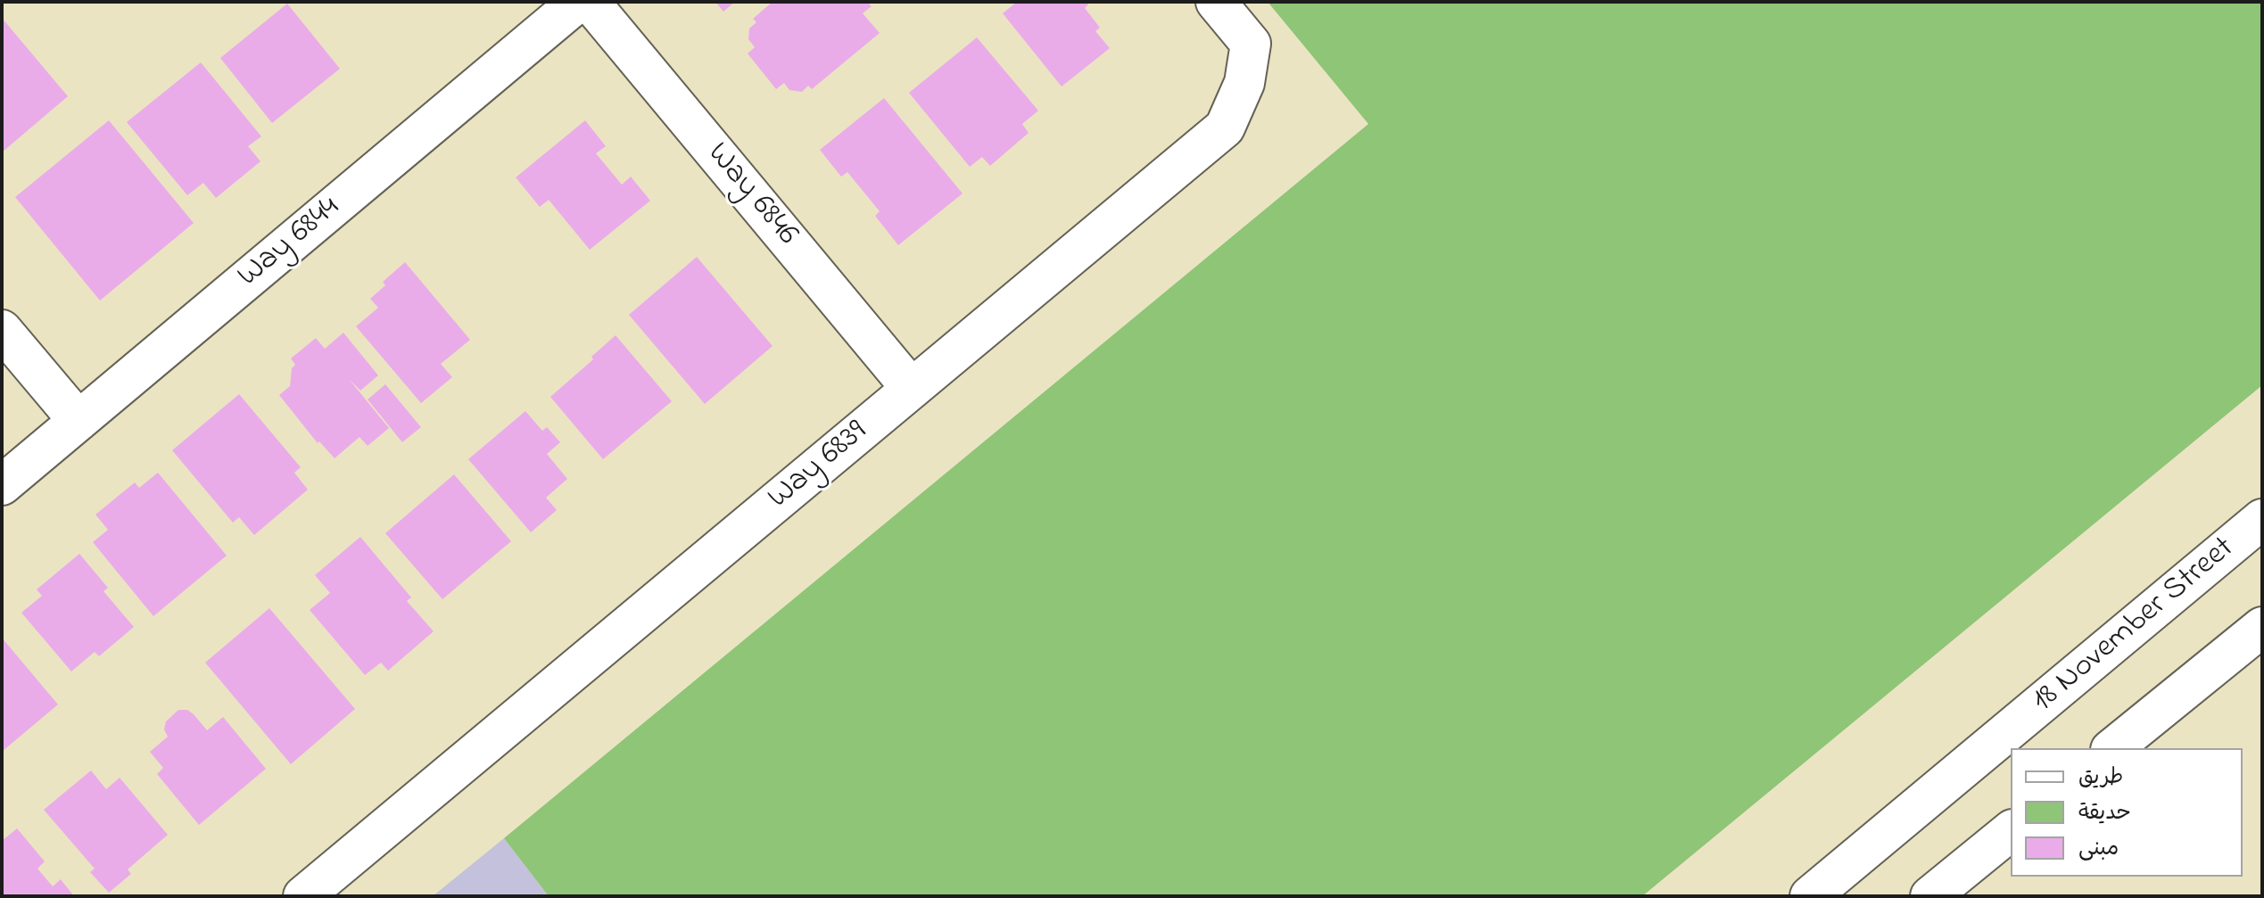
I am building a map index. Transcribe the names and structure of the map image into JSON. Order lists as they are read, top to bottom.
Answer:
{
  "streets": {
    "street": [
      "Way 6846",
      "Way 6844",
      "Way 6839",
      "18 November Street"
    ]
  },
  "crossings": [
    ["Way 6846", "Way 6839"]
  ],
  "legend": ["طريق", "حديقة", "مبنى"]
}
